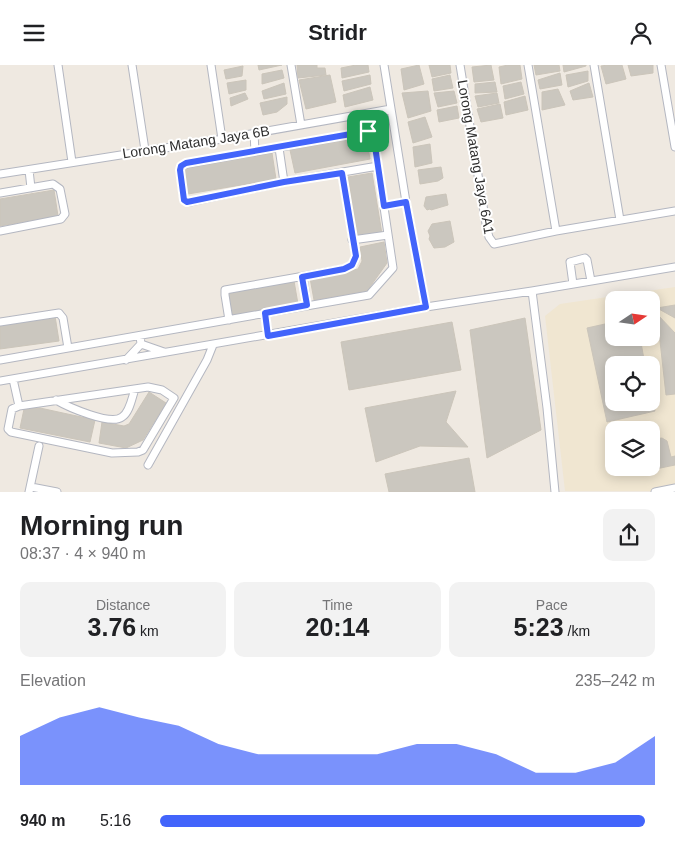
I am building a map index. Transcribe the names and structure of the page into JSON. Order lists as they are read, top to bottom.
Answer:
{
  "streets": {
    "street": ["Lorong Matang Jaya 6B", "Lorong Matang Jaya 6A1"]
  },
  "north": "right",
  "page": {
    "header": "Stridr",
    "heading": ["Morning run", "08:37 · 4 × 940 m"],
    "stats": [
      ["Distance", "3.76 km"],
      ["Time", "20:14"],
      ["Pace", "5:23 /km"]
    ],
    "chart": ["Elevation", "235–242 m"],
    "list": [
      {
        "name": "940 m",
        "note": "5:16"
      }
    ]
  }
}
